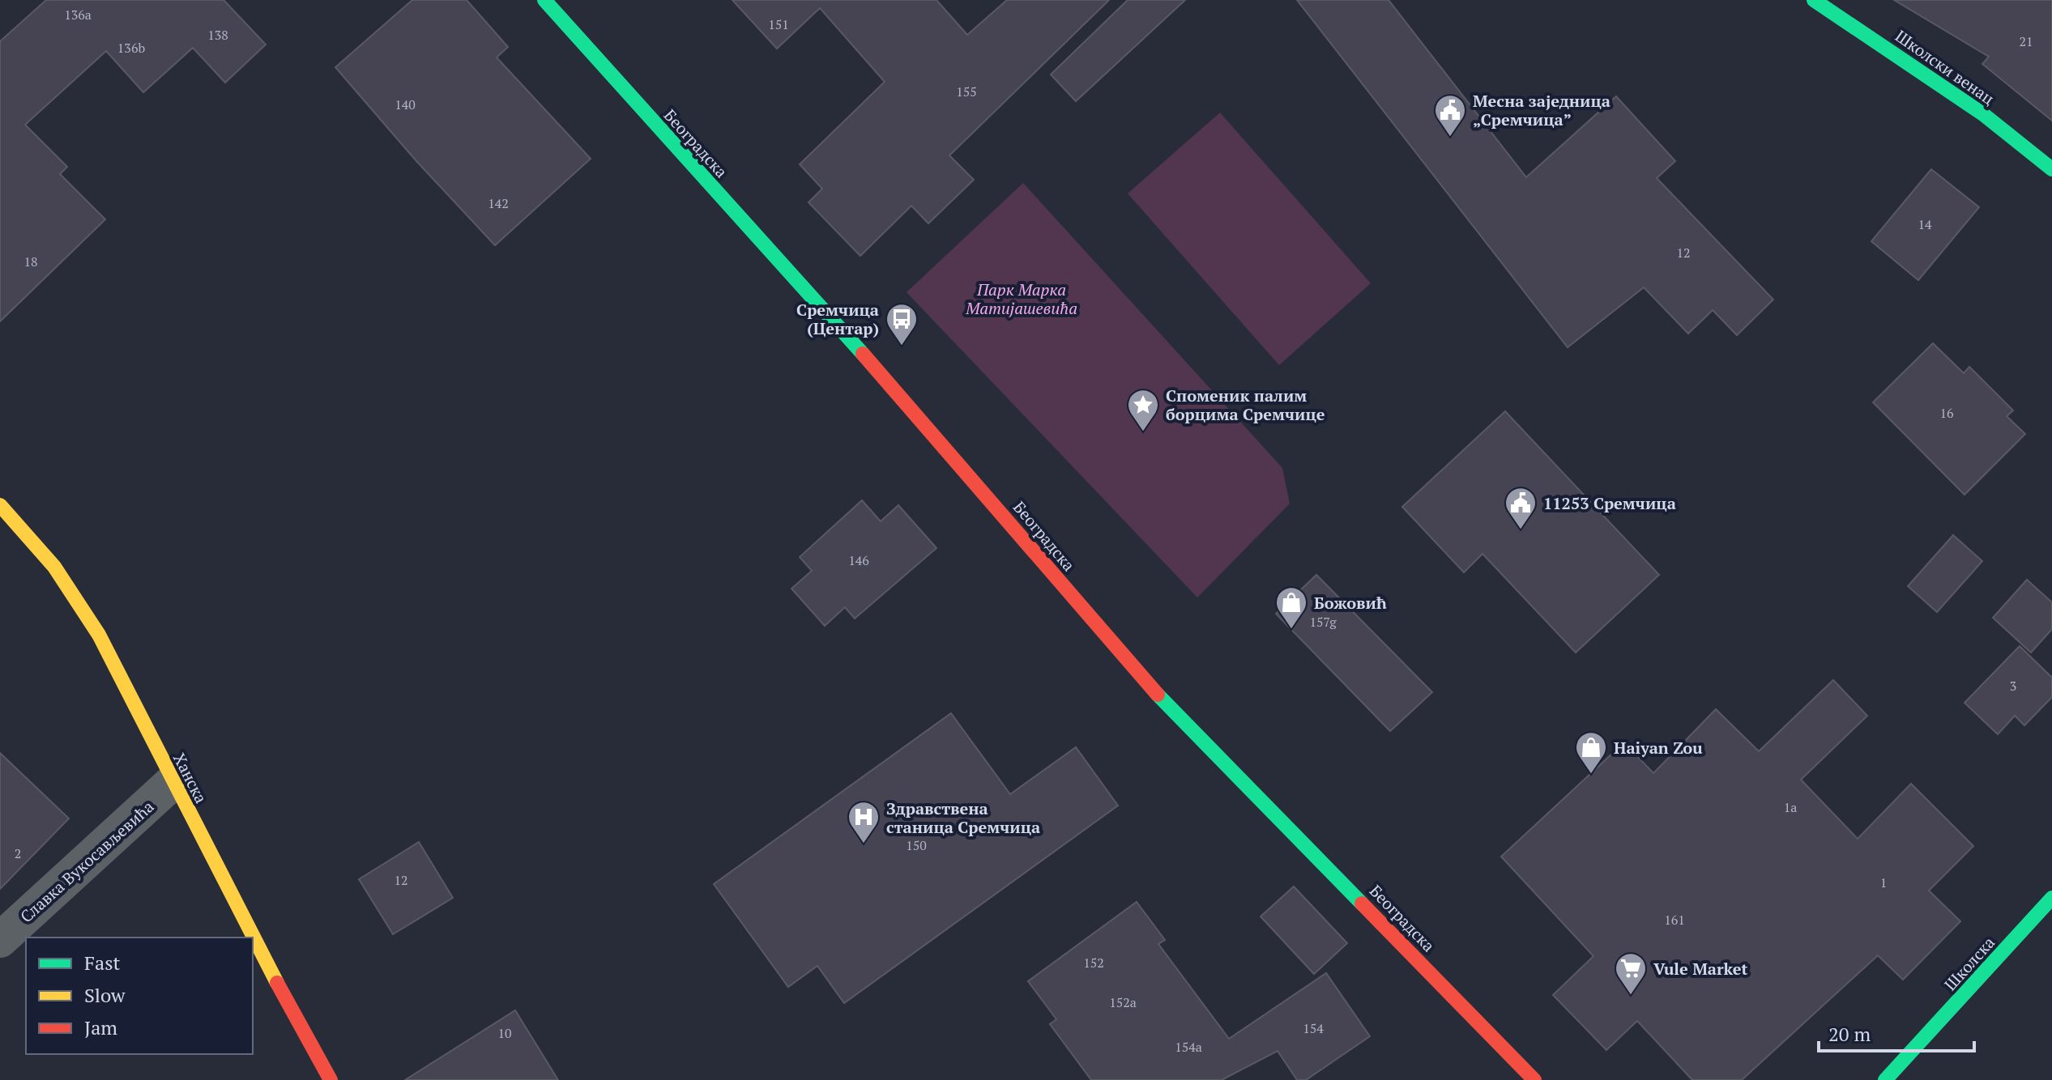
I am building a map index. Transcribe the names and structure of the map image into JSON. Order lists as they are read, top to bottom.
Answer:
{
  "streets": {
    "main road": [
      "Школски венац",
      "Београдска",
      "Ханска",
      "Школска"
    ],
    "street": ["Славка Вукосављевића"]
  },
  "crossings": [
    ["Ханска", "Славка Вукосављевића"]
  ],
  "parks": ["Парк Марка Матијашевића"],
  "places": {
    "public building": ["Месна заједница „Сремчица”", "11253 Сремчица"],
    "bus stop": ["Сремчица (Центар)"],
    "place": ["Споменик палим борцима Сремчице"],
    "shop": ["Божовић", "Haiyan Zou"],
    "hospital": ["Здравствена станица Сремчица"],
    "supermarket": ["Vule Market"]
  },
  "house_numbers": [
    "136a",
    "151",
    "138",
    "21",
    "136b",
    "155",
    "140",
    "142",
    "14",
    "12",
    "18",
    "16",
    "146",
    "157g",
    "3",
    "1a",
    "150",
    "2",
    "12",
    "1",
    "161",
    "152",
    "152a",
    "154",
    "10",
    "154a"
  ],
  "legend": ["Fast", "Slow", "Jam"],
  "scale_bar": "20 m"
}
